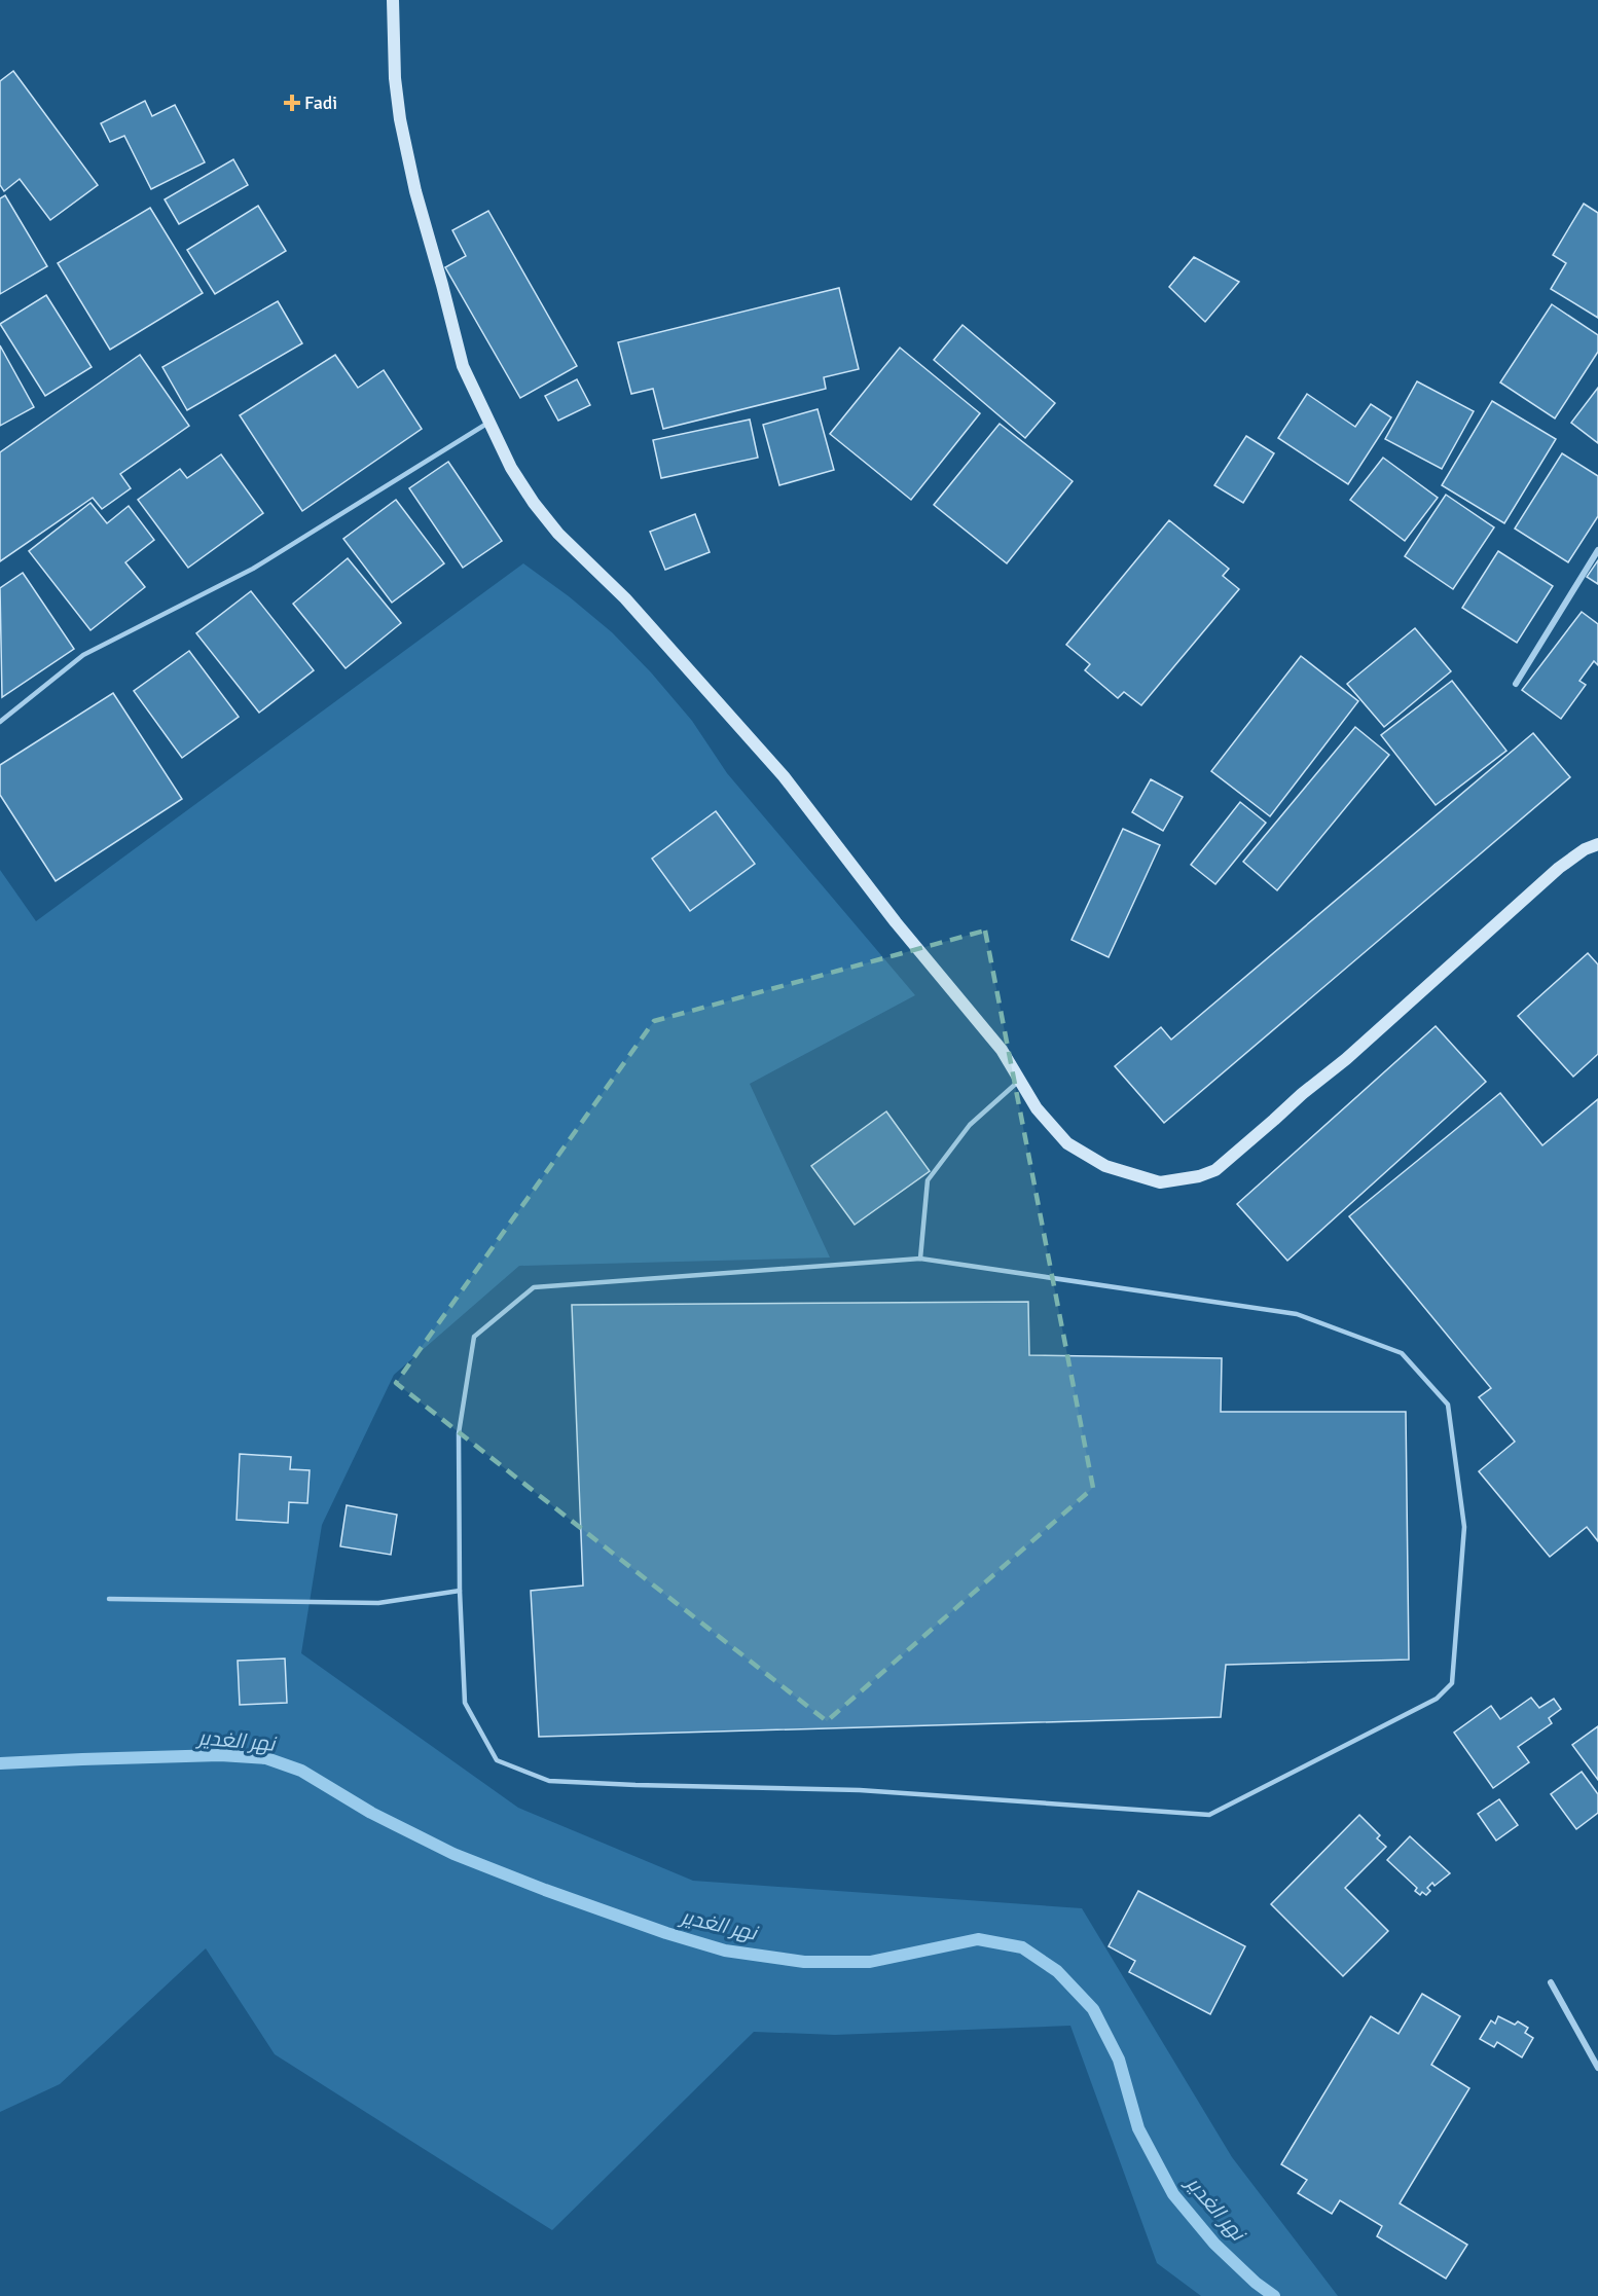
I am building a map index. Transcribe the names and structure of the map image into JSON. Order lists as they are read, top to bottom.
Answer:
{
  "water": ["نهر الغدير"],
  "places": {
    "health": ["Fadi"]
  }
}
